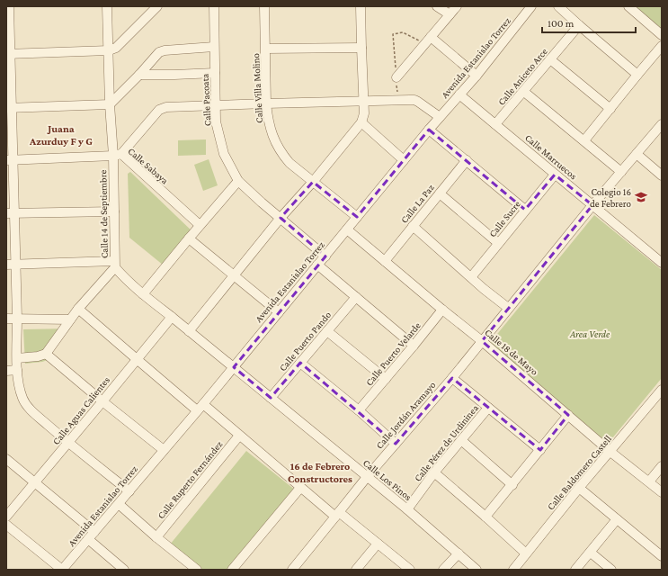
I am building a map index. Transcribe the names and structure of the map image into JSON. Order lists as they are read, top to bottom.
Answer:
{
  "streets": {
    "street": [
      "Avenida Estanislao Torrez",
      "Calle Aniceto Arce",
      "Calle Villa Molino",
      "Calle Pacoata",
      "Calle Marruecos",
      "Calle Sabaya",
      "Calle La Paz",
      "Calle 14 de Septiembre",
      "Calle Sucre",
      "Calle Puerto Pando",
      "Calle 18 de Mayo",
      "Calle Puerto Velarde",
      "Calle Aguas Calientes",
      "Calle Jordán Aramayo",
      "Calle Pérez de Urdininea",
      "Calle Baldomero Castell",
      "Calle Ruperto Fernández",
      "Calle Los Pinos"
    ]
  },
  "crossings": [
    ["Avenida Estanislao Torrez", "Calle Villa Molino"],
    ["Avenida Estanislao Torrez", "Calle Pacoata"],
    ["Avenida Estanislao Torrez", "Calle Marruecos"],
    ["Avenida Estanislao Torrez", "Calle 14 de Septiembre"],
    ["Avenida Estanislao Torrez", "Calle 18 de Mayo"],
    ["Avenida Estanislao Torrez", "Calle Los Pinos"],
    ["Calle Aniceto Arce", "Calle Marruecos"],
    ["Calle Marruecos", "Calle Sucre"],
    ["Calle Marruecos", "Calle Jordán Aramayo"],
    ["Calle Sabaya", "Calle 14 de Septiembre"],
    ["Calle La Paz", "Calle 18 de Mayo"],
    ["Calle 14 de Septiembre", "Calle Aguas Calientes"],
    ["Calle 14 de Septiembre", "Calle Los Pinos"],
    ["Calle Puerto Pando", "Calle Los Pinos"],
    ["Calle 18 de Mayo", "Calle Puerto Velarde"],
    ["Calle 18 de Mayo", "Calle Jordán Aramayo"],
    ["Calle 18 de Mayo", "Calle Baldomero Castell"],
    ["Calle Jordán Aramayo", "Calle Los Pinos"],
    ["Calle Pérez de Urdininea", "Calle Los Pinos"]
  ],
  "districts": ["Juana Azurduy F y G", "16 de Febrero Constructores"],
  "parks": ["Area Verde"],
  "places": {
    "school or university": ["Colegio 16 de Febrero"]
  },
  "scale_bar": "100 m"
}
